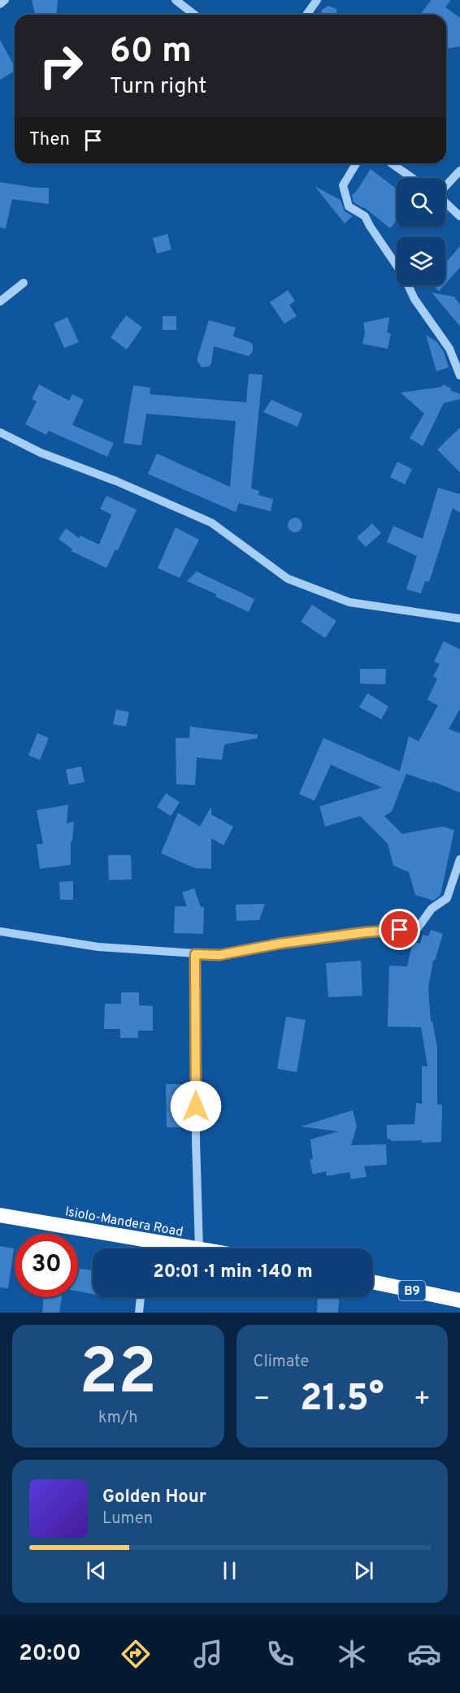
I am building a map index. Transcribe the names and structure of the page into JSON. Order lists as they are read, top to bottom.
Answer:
{
  "streets": {
    "highway": ["Isiolo-Mandera Road", "B9"]
  },
  "page": {
    "turn": ["60 m", "Turn right"],
    "then": "Then",
    "limit": "30",
    "trip": "20:01 · 1 min · 140 m",
    "tile": [
      ["22", "km/h"],
      "Climate"
    ],
    "heat": ["−", "21.5°", "+"],
    "song": ["Golden Hour", "Lumen"],
    "tabs": "20:00"
  }
}
